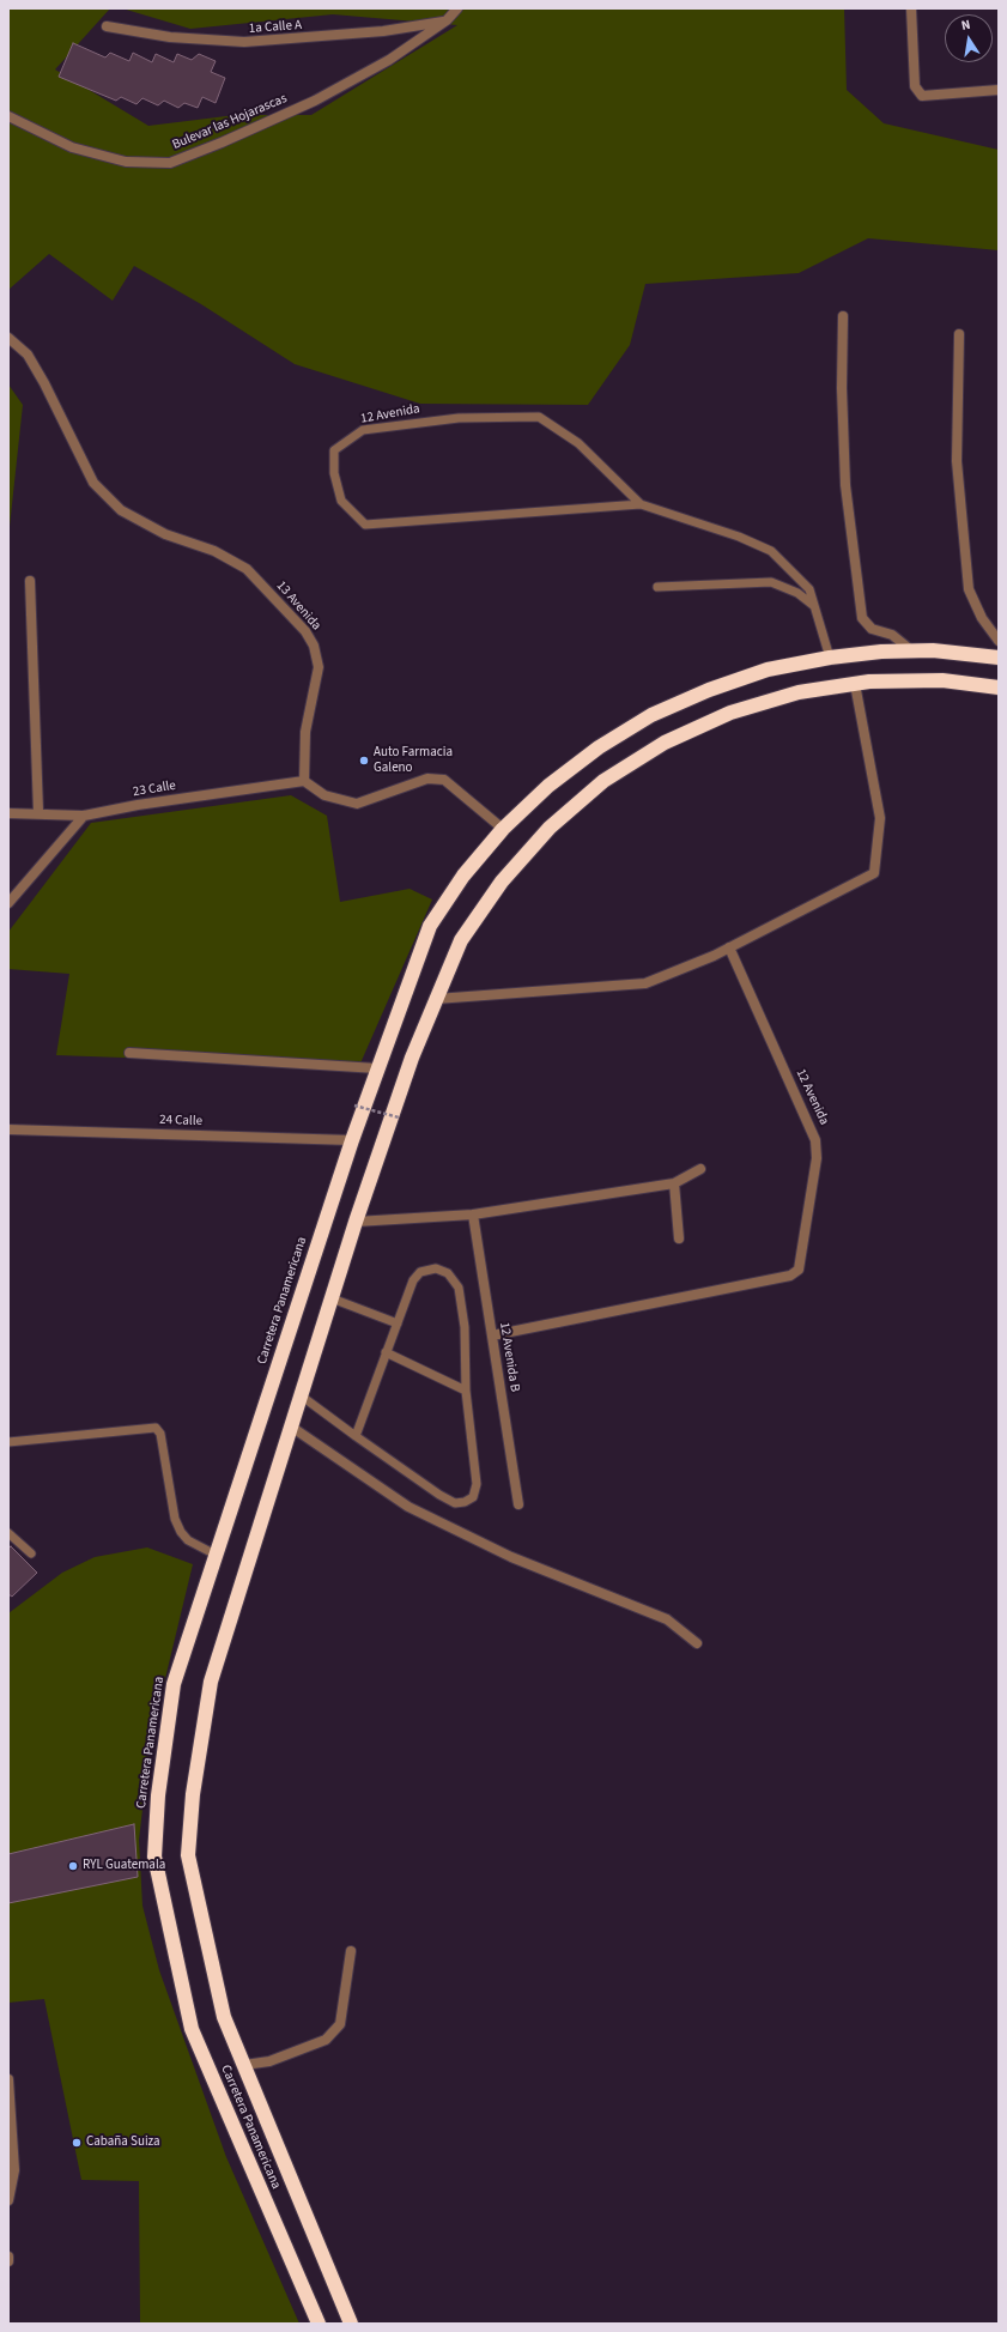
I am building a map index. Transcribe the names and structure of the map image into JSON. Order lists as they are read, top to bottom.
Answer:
{
  "streets": {
    "highway": ["Carretera Panamericana"],
    "street": [
      "1a Calle A",
      "Bulevar las Hojarascas",
      "12 Avenida",
      "13 Avenida",
      "23 Calle",
      "24 Calle",
      "12 Avenida B"
    ]
  },
  "crossings": [
    ["1a Calle A", "Bulevar las Hojarascas"],
    ["12 Avenida", "Carretera Panamericana"],
    ["12 Avenida", "12 Avenida B"],
    ["13 Avenida", "23 Calle"],
    ["24 Calle", "Carretera Panamericana"]
  ],
  "places": ["Auto Farmacia Galeno", "RYL Guatemala", "Cabaña Suiza"],
  "north": "top"
}
